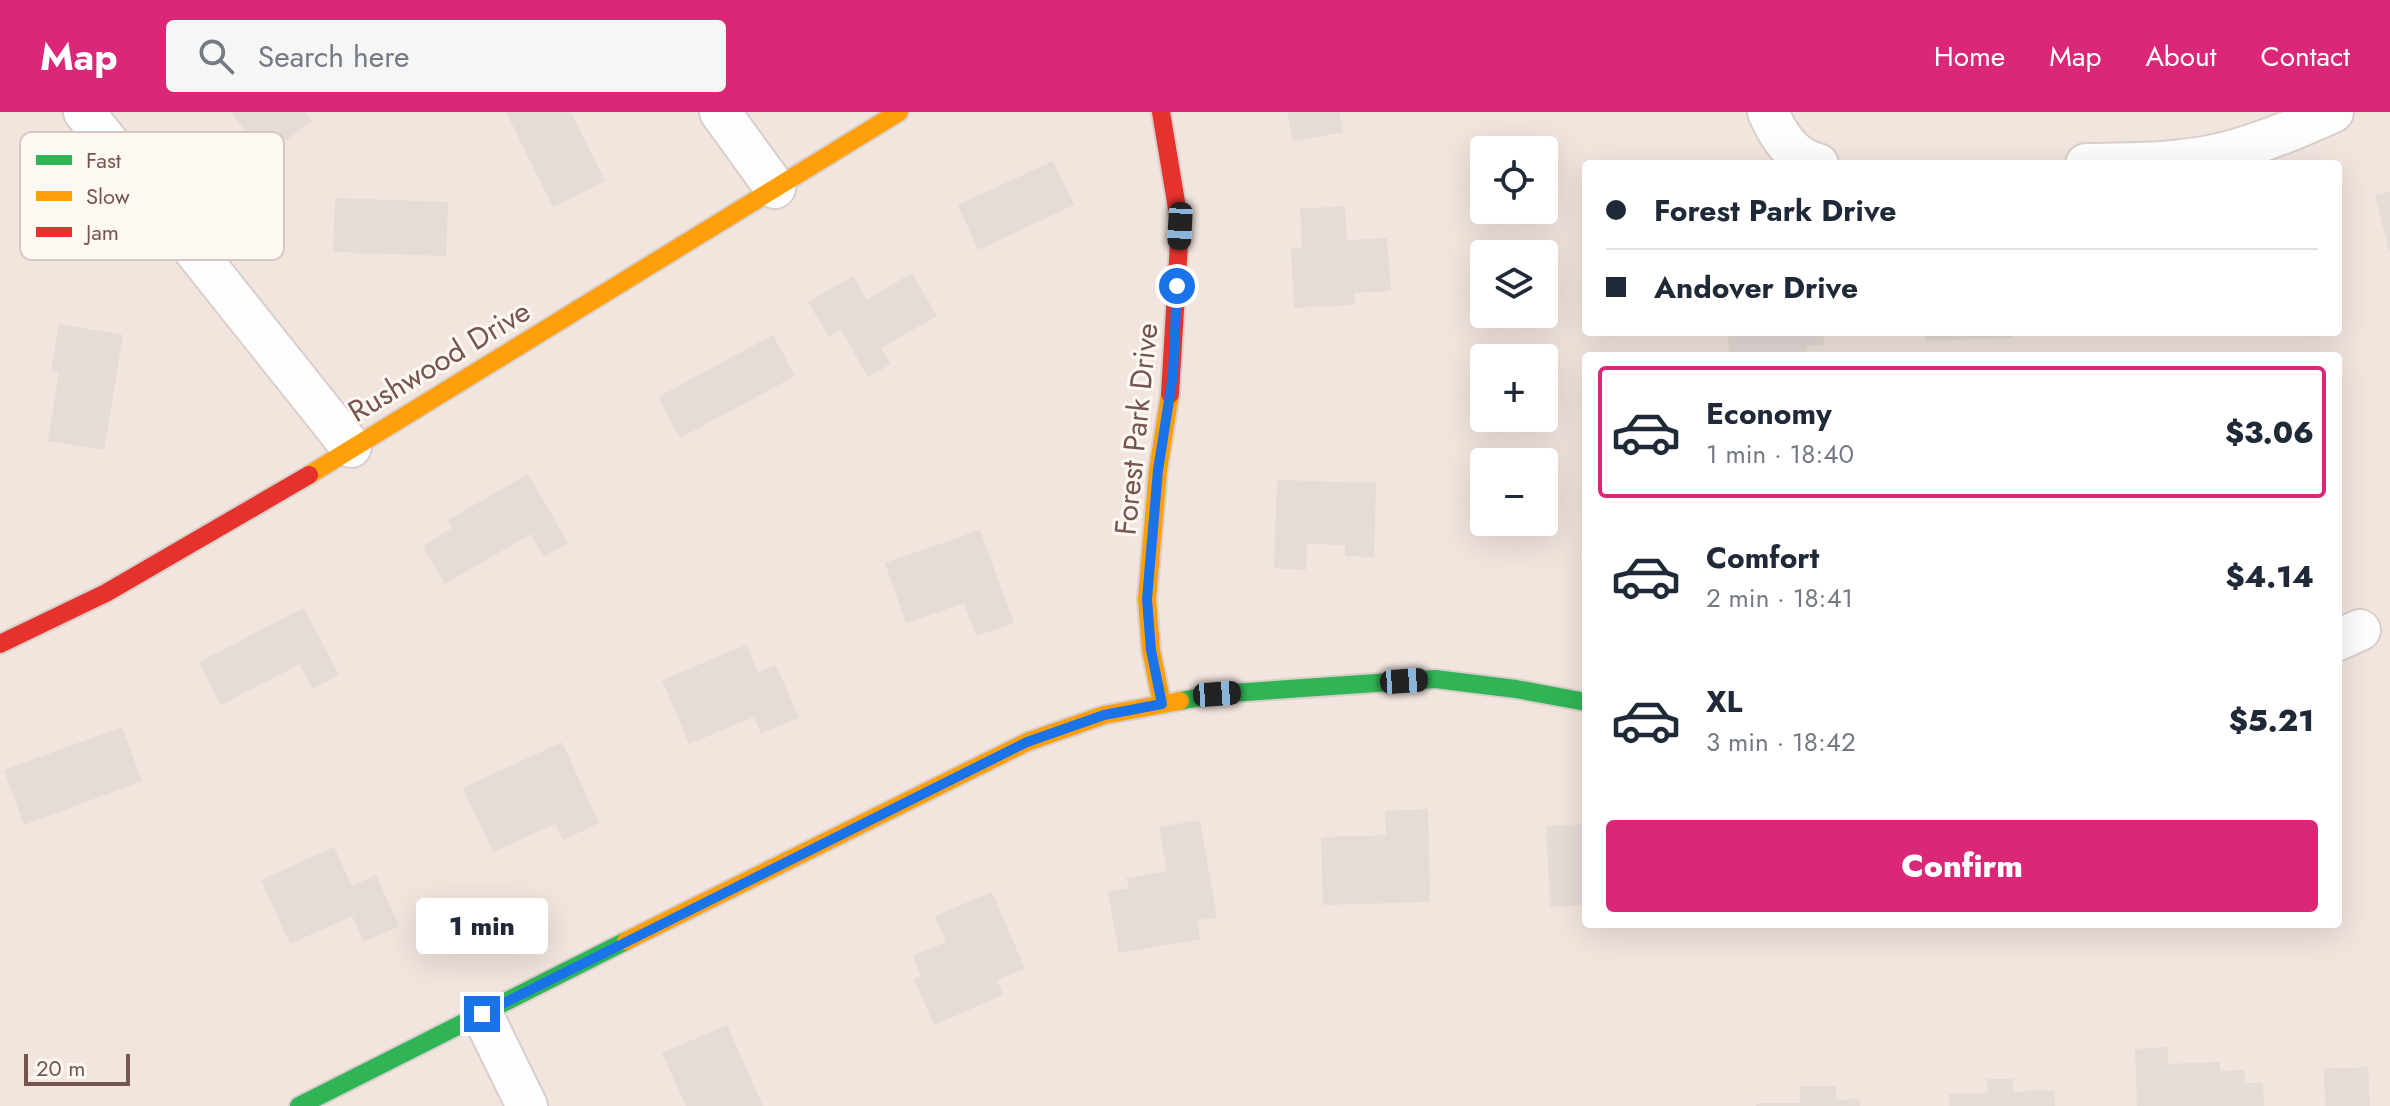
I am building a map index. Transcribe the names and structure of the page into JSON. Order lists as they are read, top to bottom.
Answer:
{
  "streets": {
    "street": ["Rushwood Drive", "Forest Park Drive"]
  },
  "legend": ["Fast", "Slow", "Jam"],
  "scale_bar": "20 m",
  "page": {
    "header": "Map",
    "search": "Search here",
    "nav": [
      "Home",
      "Map",
      "About",
      "Contact"
    ],
    "map_buttons": ["+", "−"],
    "banner": ["Forest Park Drive", "Andover Drive"],
    "list": [
      {
        "name": "Economy",
        "note": "1 min · 18:40",
        "value": "$3.06"
      },
      {
        "name": "Comfort",
        "note": "2 min · 18:41",
        "value": "$4.14"
      },
      {
        "name": "XL",
        "note": "3 min · 18:42",
        "value": "$5.21"
      }
    ],
    "buttons": "Confirm",
    "bubble": "1 min",
    "scale": "20 m"
  }
}
